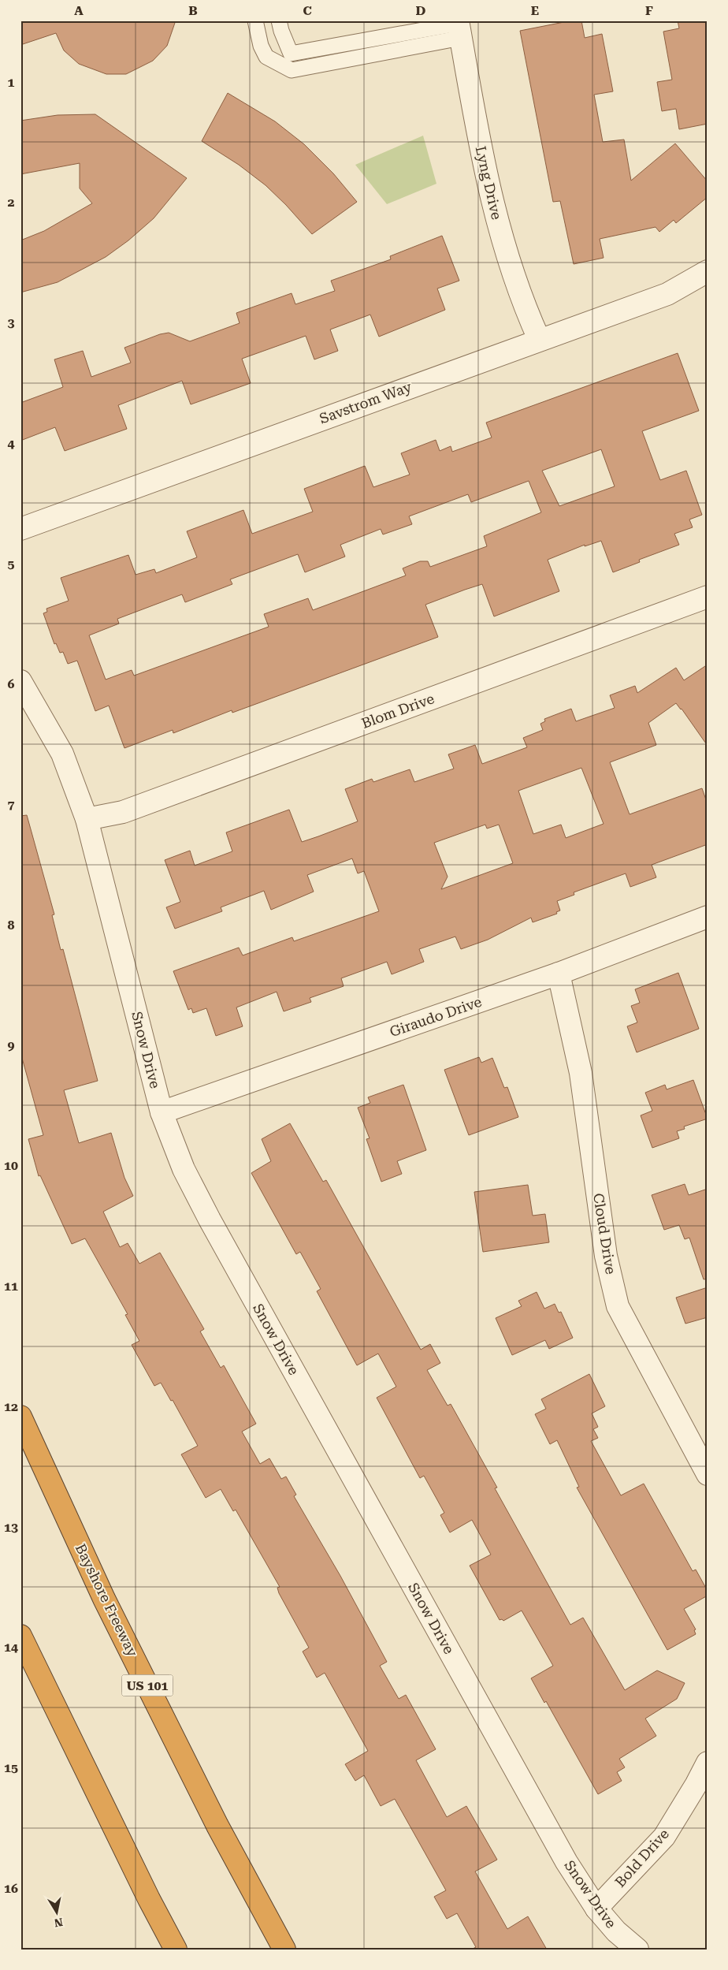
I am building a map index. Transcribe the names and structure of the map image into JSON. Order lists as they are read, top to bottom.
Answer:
{
  "streets": {
    "highway": ["Bayshore Freeway", "US 101"],
    "street": [
      "Lyng Drive",
      "Savstrom Way",
      "Blom Drive",
      "Giraudo Drive",
      "Snow Drive",
      "Cloud Drive",
      "Bold Drive"
    ]
  },
  "crossings": [
    ["Lyng Drive", "Savstrom Way"],
    ["Blom Drive", "Snow Drive"],
    ["Giraudo Drive", "Snow Drive"],
    ["Giraudo Drive", "Cloud Drive"],
    ["Snow Drive", "Bold Drive"]
  ],
  "north": "bottom",
  "grid": {
    "columns": [
      "A",
      "B",
      "C",
      "D",
      "E",
      "F"
    ],
    "rows": [
      "1",
      "2",
      "3",
      "4",
      "5",
      "6",
      "7",
      "8",
      "9",
      "10",
      "11",
      "12",
      "13",
      "14",
      "15",
      "16"
    ]
  }
}
